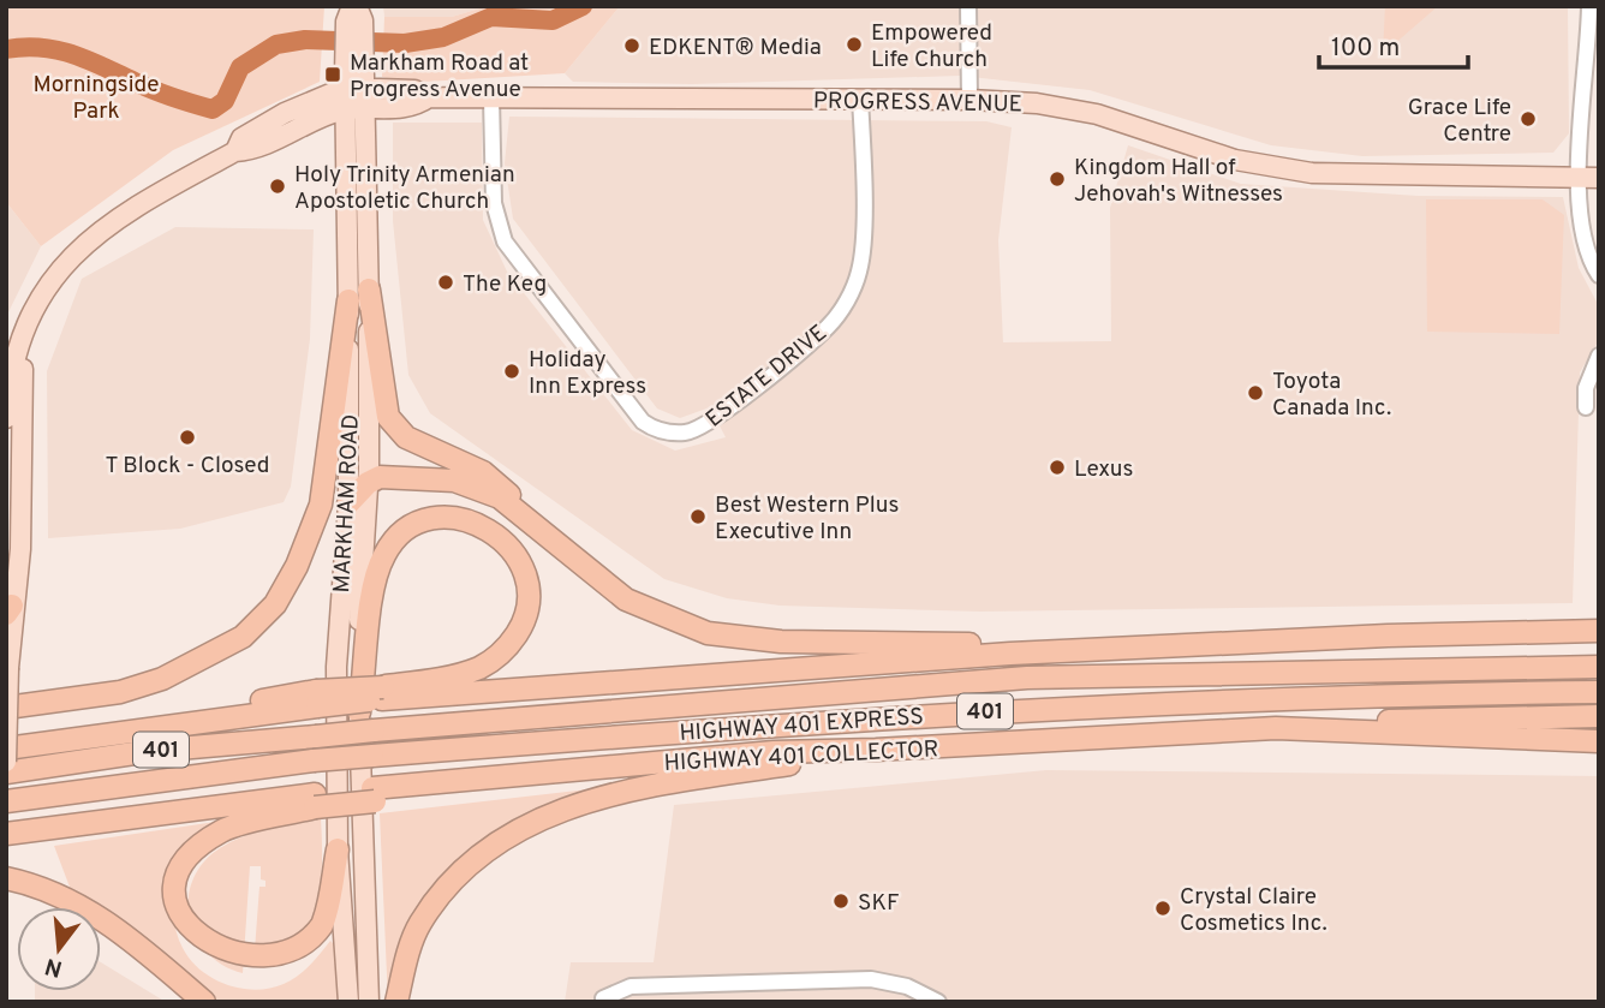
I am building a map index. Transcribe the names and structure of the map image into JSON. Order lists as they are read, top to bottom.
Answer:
{
  "streets": {
    "highway": ["401", "HIGHWAY 401 EXPRESS", "HIGHWAY 401 COLLECTOR"],
    "main road": ["PROGRESS AVENUE", "MARKHAM ROAD"],
    "street": ["ESTATE DRIVE"]
  },
  "crossings": [
    ["PROGRESS AVENUE", "ESTATE DRIVE"],
    ["PROGRESS AVENUE", "MARKHAM ROAD"]
  ],
  "parks": ["Morningside Park"],
  "places": {
    "other": [
      "Empowered Life Church",
      "EDKENT® Media",
      "Grace Life Centre",
      "Kingdom Hall of Jehovah's Witnesses",
      "Holy Trinity Armenian Apostoletic Church",
      "The Keg",
      "Holiday Inn Express",
      "Toyota Canada Inc.",
      "T Block - Closed",
      "Lexus",
      "Best Western Plus Executive Inn",
      "SKF",
      "Crystal Claire Cosmetics Inc."
    ],
    "transit": ["Markham Road at Progress Avenue"]
  },
  "scale_bar": "100 m",
  "north": "bottom"
}
